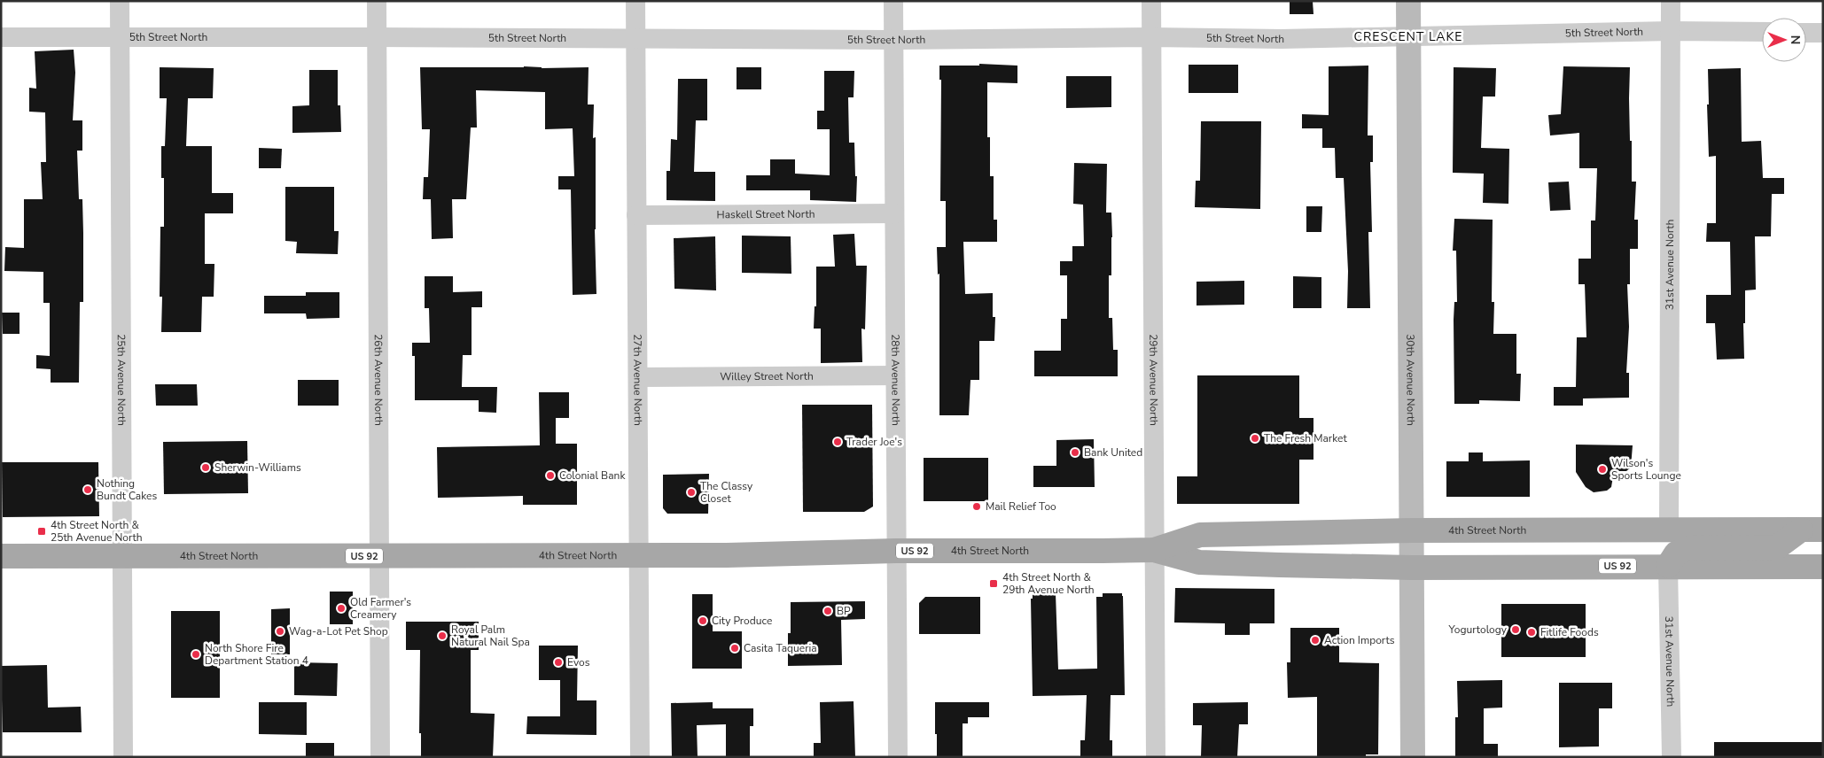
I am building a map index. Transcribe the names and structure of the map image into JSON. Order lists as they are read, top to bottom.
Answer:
{
  "streets": {
    "main road": ["4th Street North", "US 92"],
    "street": [
      "5th Street North",
      "Haskell Street North",
      "31st Avenue North",
      "Willey Street North",
      "25th Avenue North",
      "26th Avenue North",
      "27th Avenue North",
      "28th Avenue North",
      "29th Avenue North",
      "30th Avenue North"
    ]
  },
  "crossings": [
    ["5th Street North", "31st Avenue North"],
    ["5th Street North", "25th Avenue North"],
    ["5th Street North", "26th Avenue North"],
    ["5th Street North", "27th Avenue North"],
    ["5th Street North", "28th Avenue North"],
    ["5th Street North", "29th Avenue North"],
    ["5th Street North", "30th Avenue North"],
    ["Haskell Street North", "27th Avenue North"],
    ["Haskell Street North", "28th Avenue North"],
    ["31st Avenue North", "4th Street North"],
    ["Willey Street North", "27th Avenue North"],
    ["Willey Street North", "28th Avenue North"],
    ["25th Avenue North", "4th Street North"],
    ["26th Avenue North", "4th Street North"],
    ["27th Avenue North", "4th Street North"],
    ["28th Avenue North", "4th Street North"],
    ["29th Avenue North", "4th Street North"],
    ["30th Avenue North", "4th Street North"]
  ],
  "districts": ["CRESCENT LAKE"],
  "places": {
    "other": [
      "The Fresh Market",
      "Trader Joe's",
      "Bank United",
      "Sherwin-Williams",
      "Wilson's Sports Lounge",
      "Colonial Bank",
      "Nothing Bundt Cakes",
      "The Classy Closet",
      "Mail Relief Too",
      "Old Farmer's Creamery",
      "BP",
      "City Produce",
      "Yogurtology",
      "Wag-a-Lot Pet Shop",
      "Fitlife Foods",
      "Royal Palm Natural Nail Spa",
      "Action Imports",
      "Casita Taqueria",
      "North Shore Fire Department Station 4",
      "Evos"
    ],
    "transit": ["4th Street North & 25th Avenue North", "4th Street North & 29th Avenue North"]
  },
  "north": "right"
}
